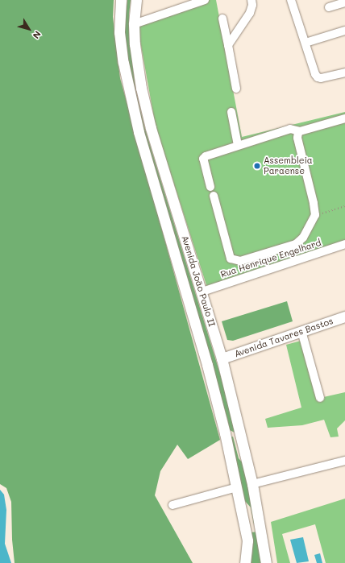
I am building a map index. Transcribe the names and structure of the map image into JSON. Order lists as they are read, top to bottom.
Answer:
{
  "streets": {
    "main road": ["Avenida João Paulo II", "Avenida Tavares Bastos"],
    "street": ["Rua Henrique Engelhard"]
  },
  "crossings": [
    ["Rua Henrique Engelhard", "Avenida João Paulo II"],
    ["Avenida João Paulo II", "Avenida Tavares Bastos"]
  ],
  "places": ["Assembleia Paraense"],
  "north": "bottom right"
}
